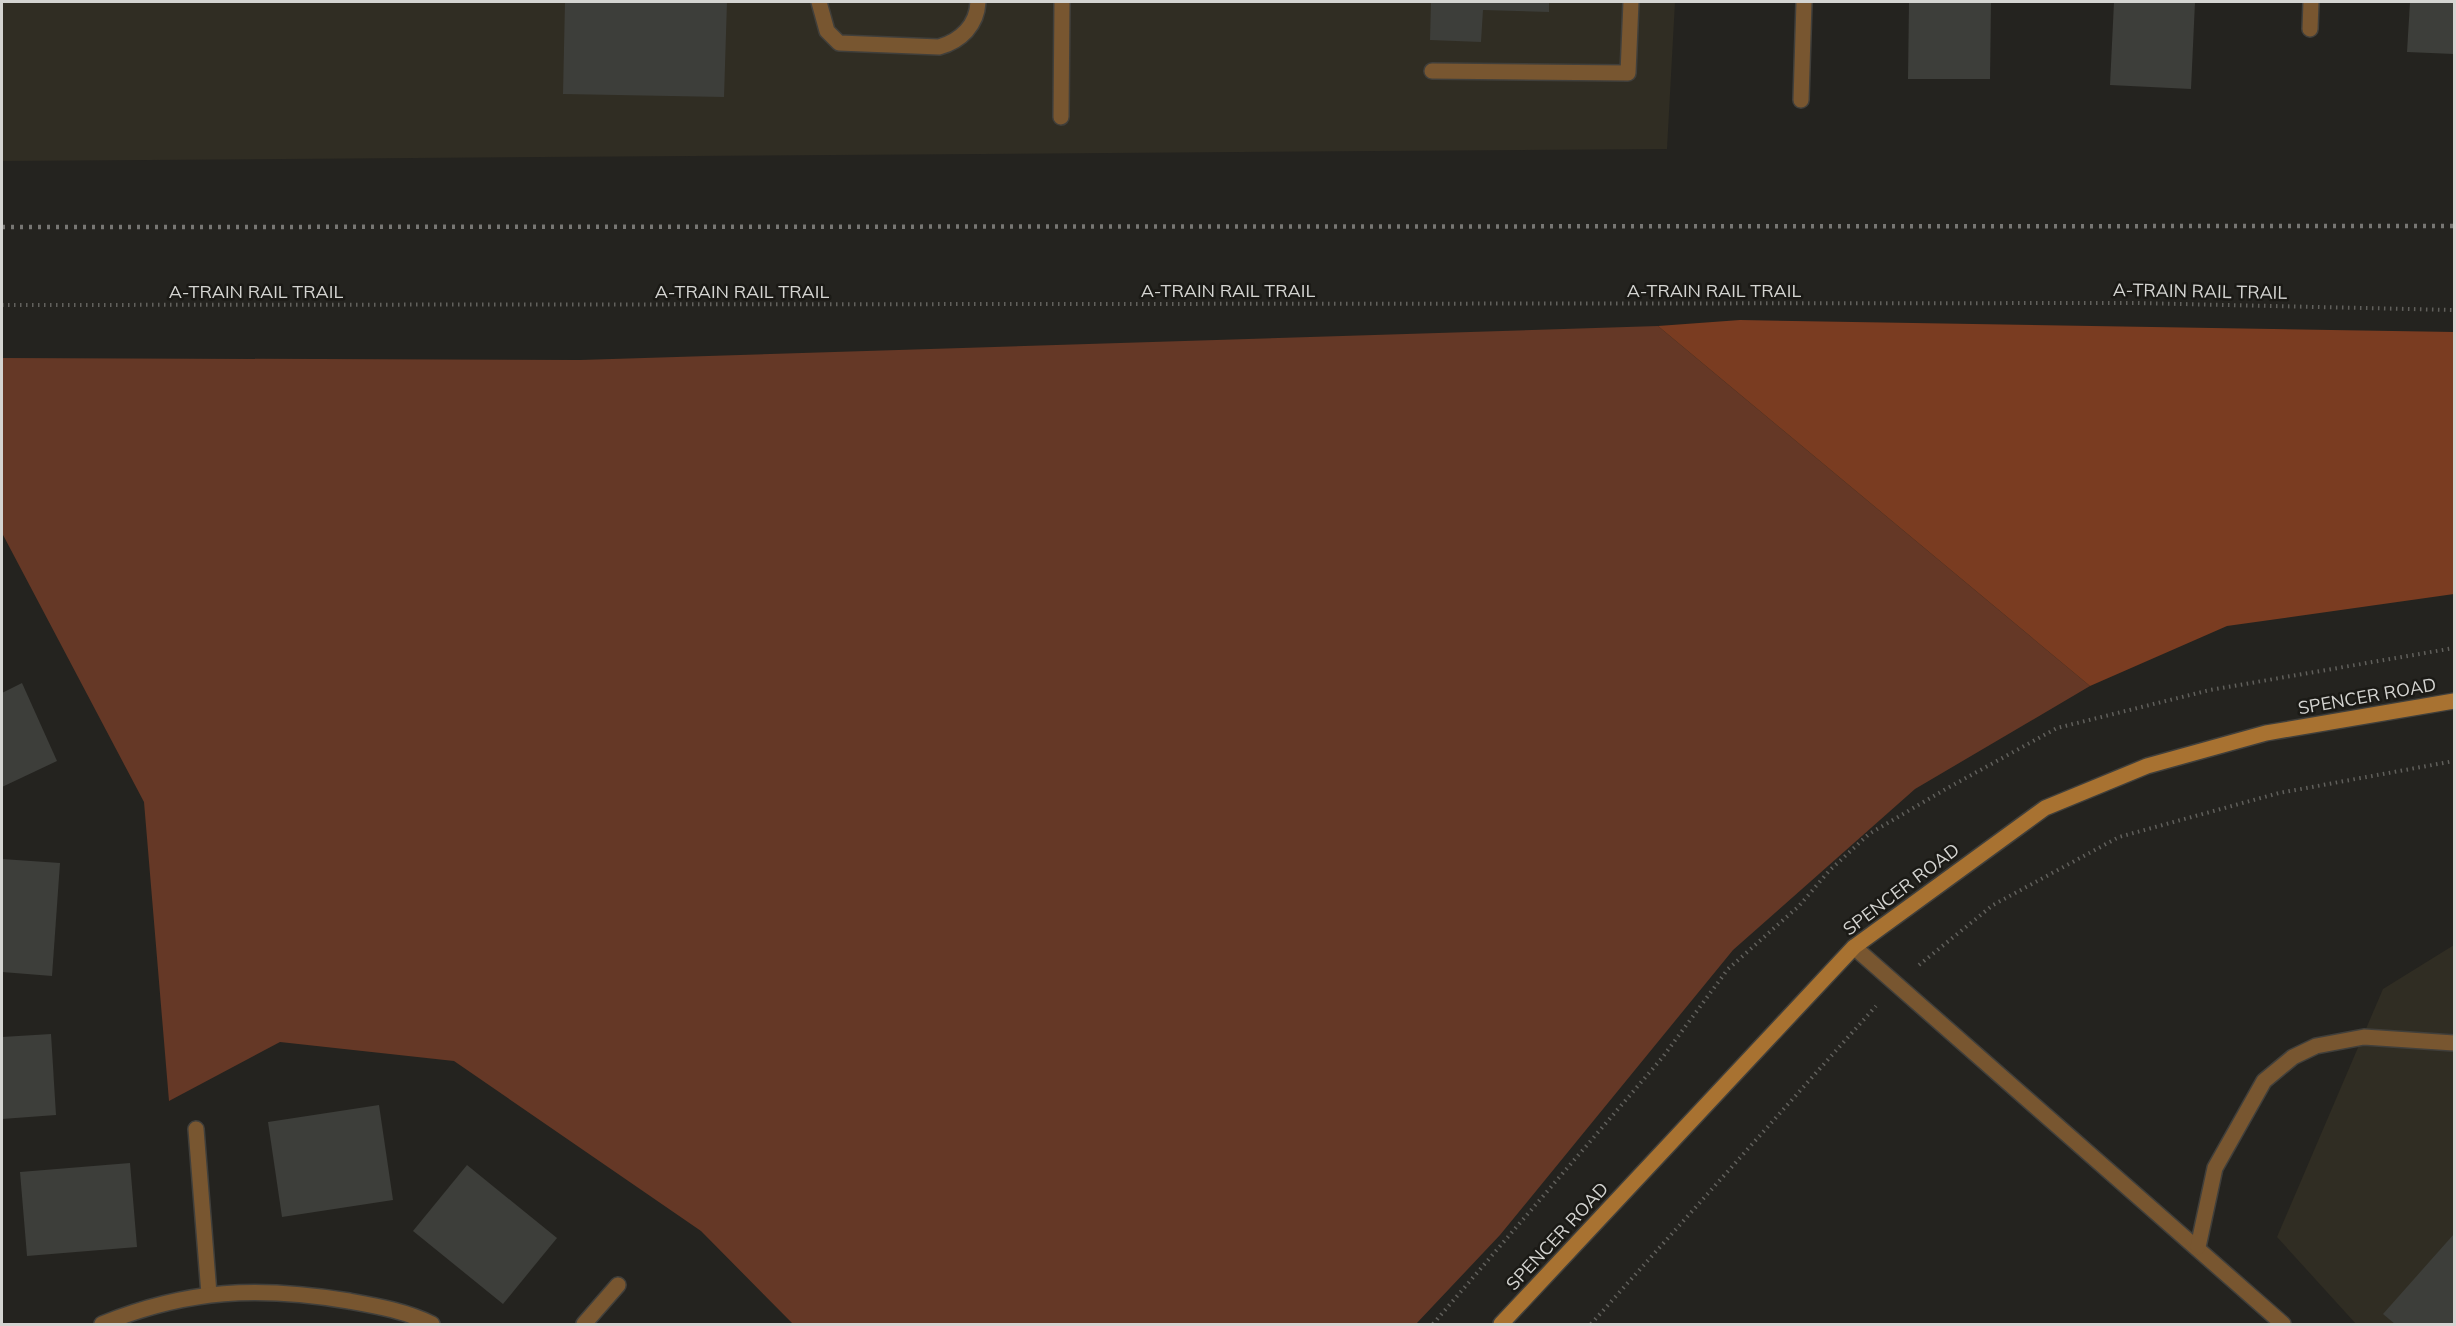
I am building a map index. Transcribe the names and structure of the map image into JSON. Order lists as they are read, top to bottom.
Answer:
{
  "streets": {
    "street": ["SPENCER ROAD"],
    "path": ["A-TRAIN RAIL TRAIL"]
  }
}
